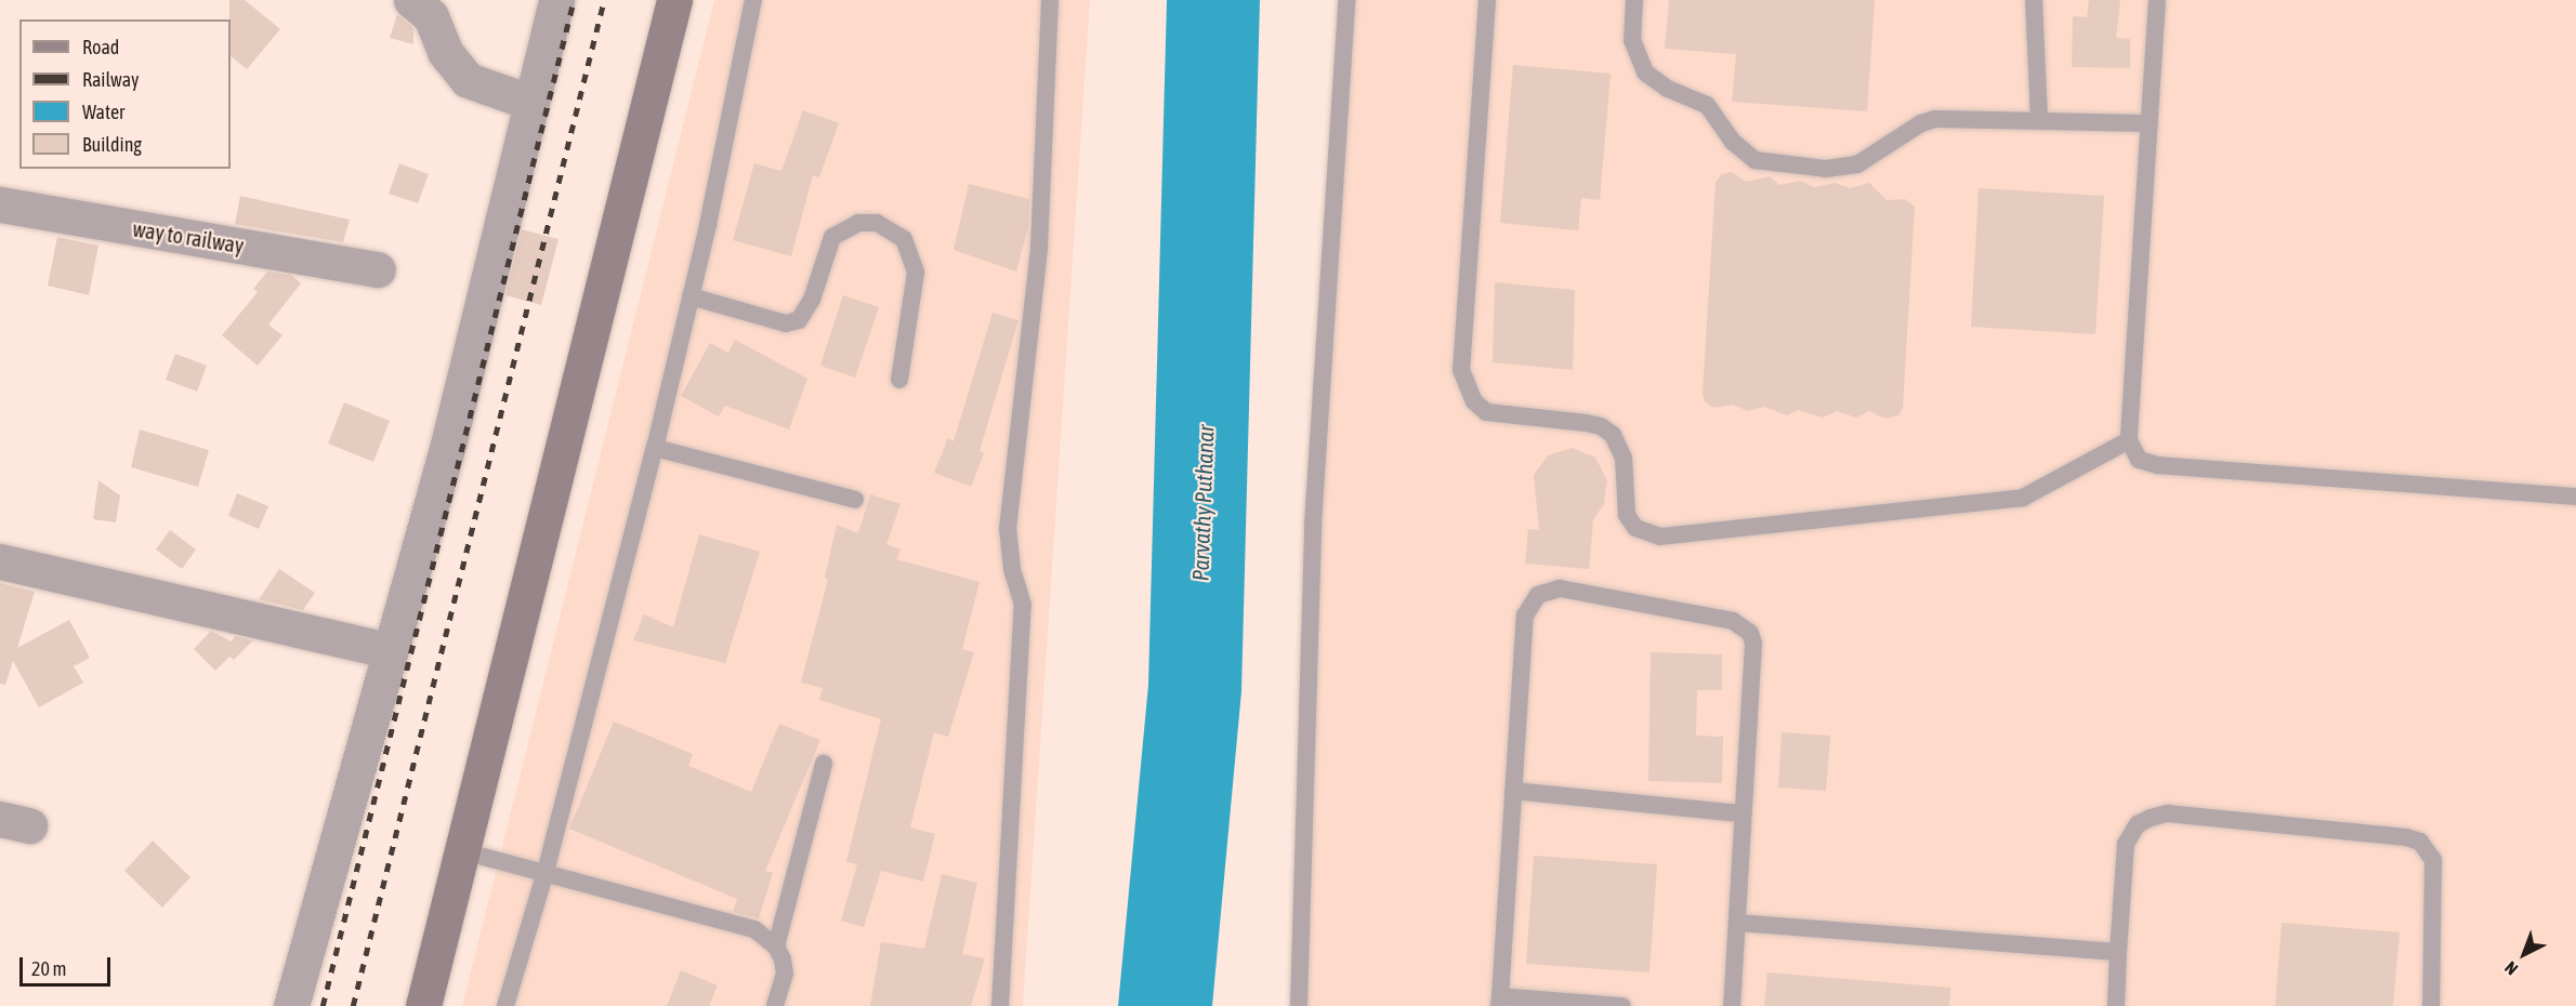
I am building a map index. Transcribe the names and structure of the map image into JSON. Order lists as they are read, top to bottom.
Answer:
{
  "streets": {
    "street": ["way to railway"]
  },
  "water": ["Parvathy Puthanar"],
  "legend": [
    "Road",
    "Railway",
    "Water",
    "Building"
  ],
  "scale_bar": "20 m",
  "north": "bottom left"
}
